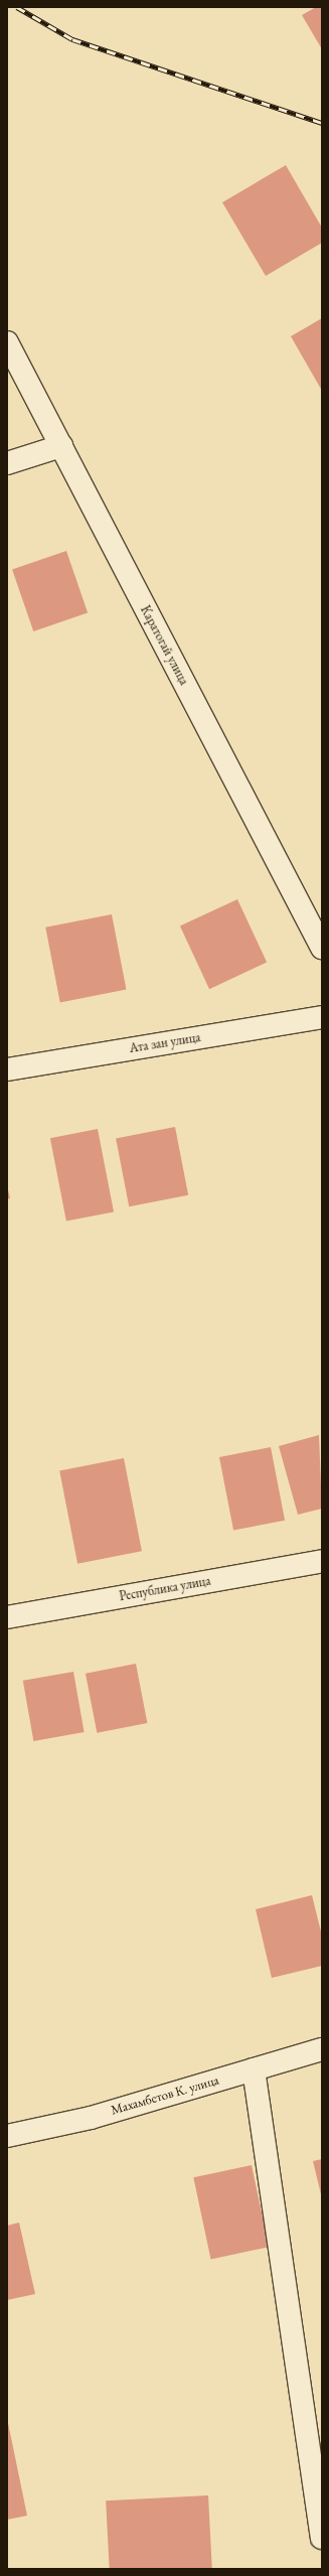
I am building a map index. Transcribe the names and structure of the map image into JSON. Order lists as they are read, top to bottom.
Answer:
{
  "streets": {
    "street": [
      "Каратогай улица",
      "Ата зан улица",
      "Республика улица",
      "Махамбетов К. улица"
    ]
  }
}
